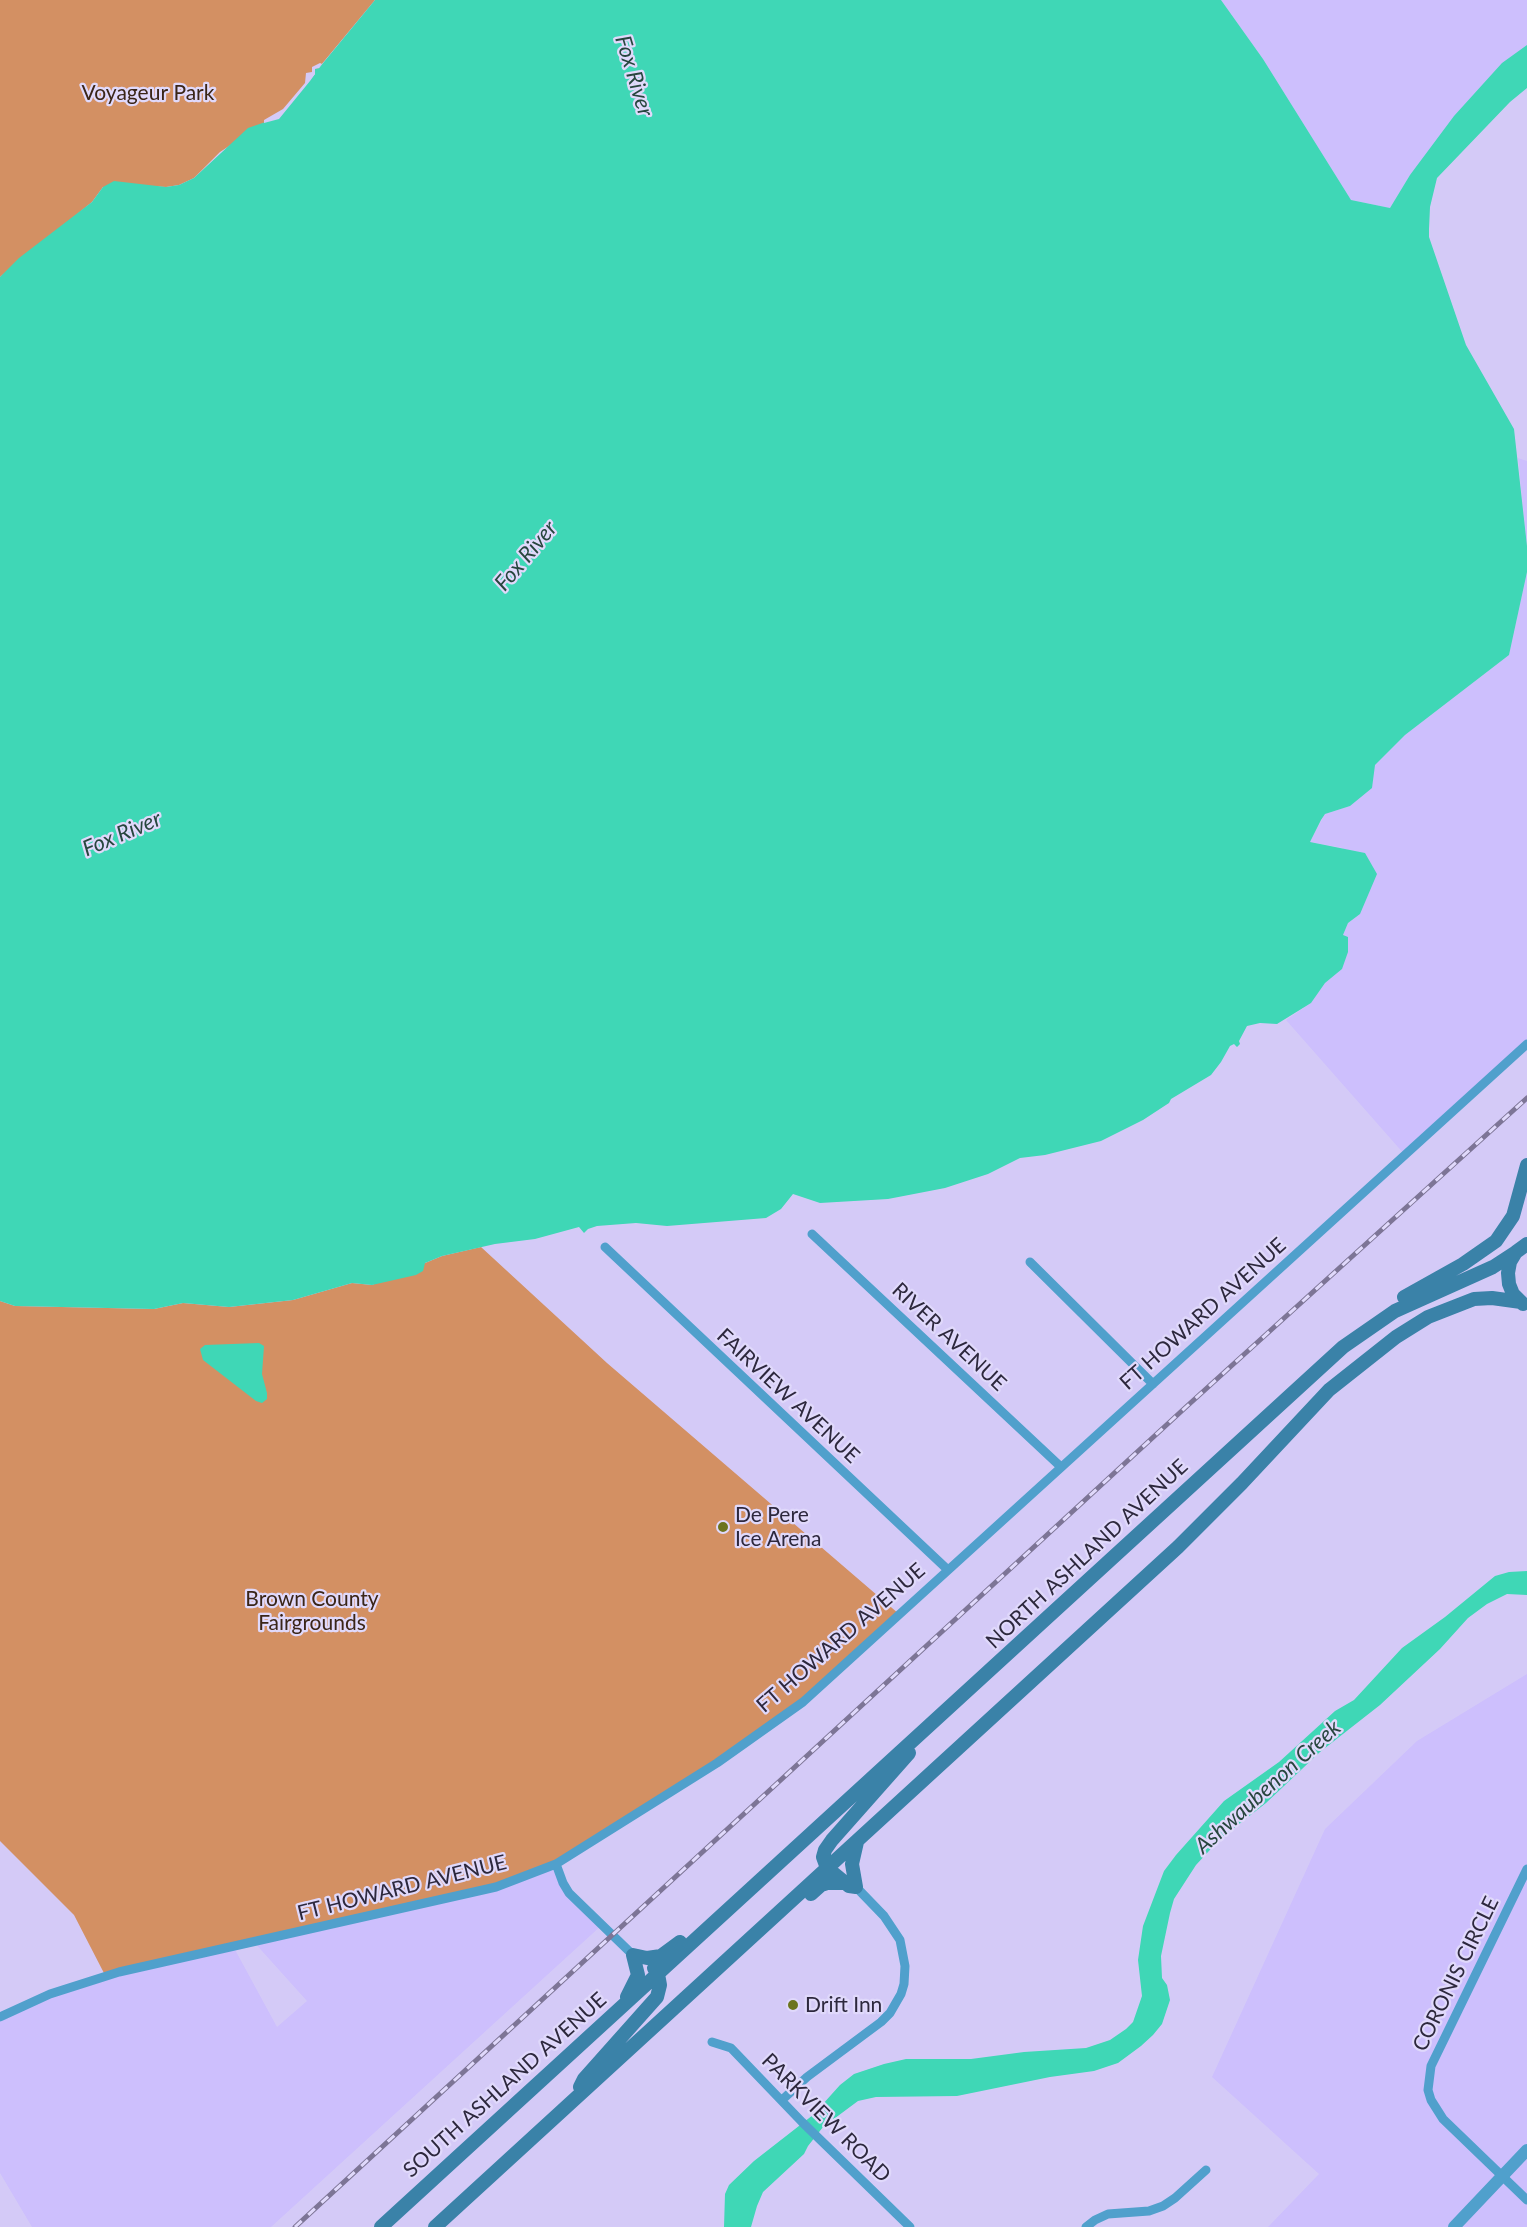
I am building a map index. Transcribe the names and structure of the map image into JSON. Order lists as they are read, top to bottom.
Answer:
{
  "streets": {
    "main road": ["NORTH ASHLAND AVENUE", "SOUTH ASHLAND AVENUE"],
    "street": [
      "FT HOWARD AVENUE",
      "RIVER AVENUE",
      "FAIRVIEW AVENUE",
      "CORONIS CIRCLE",
      "PARKVIEW ROAD"
    ]
  },
  "crossings": [
    ["FT HOWARD AVENUE", "RIVER AVENUE"],
    ["FT HOWARD AVENUE", "FAIRVIEW AVENUE"],
    ["NORTH ASHLAND AVENUE", "SOUTH ASHLAND AVENUE"]
  ],
  "water": ["Fox River", "Ashwaubenon Creek"],
  "parks": ["Voyageur Park", "Brown County Fairgrounds"],
  "places": ["De Pere Ice Arena", "Drift Inn"]
}
